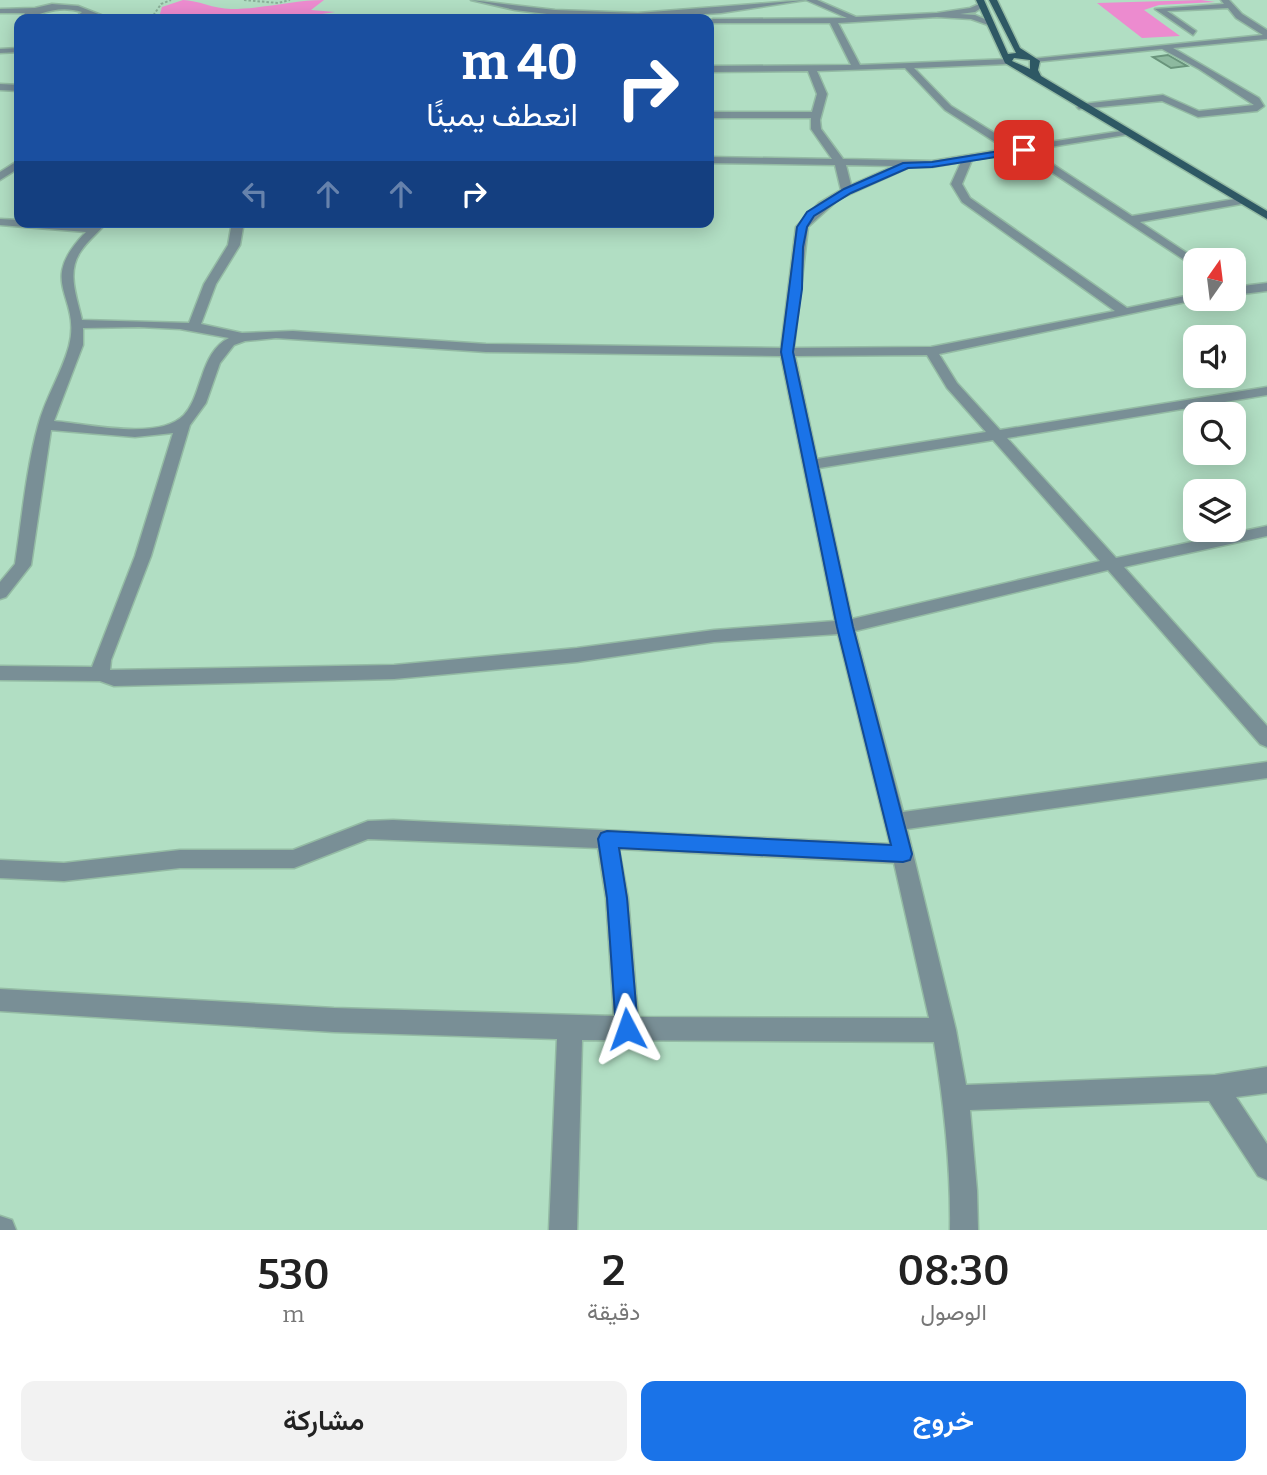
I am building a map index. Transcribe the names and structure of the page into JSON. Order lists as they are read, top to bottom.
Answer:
{
  "north": "top",
  "page": {
    "turn": ["40 m", "انعطف يمينًا"],
    "eta": [
      "08:30",
      "الوصول",
      "2",
      "دقيقة",
      "530",
      "m"
    ],
    "buttons": ["خروج", "مشاركة"]
  }
}
